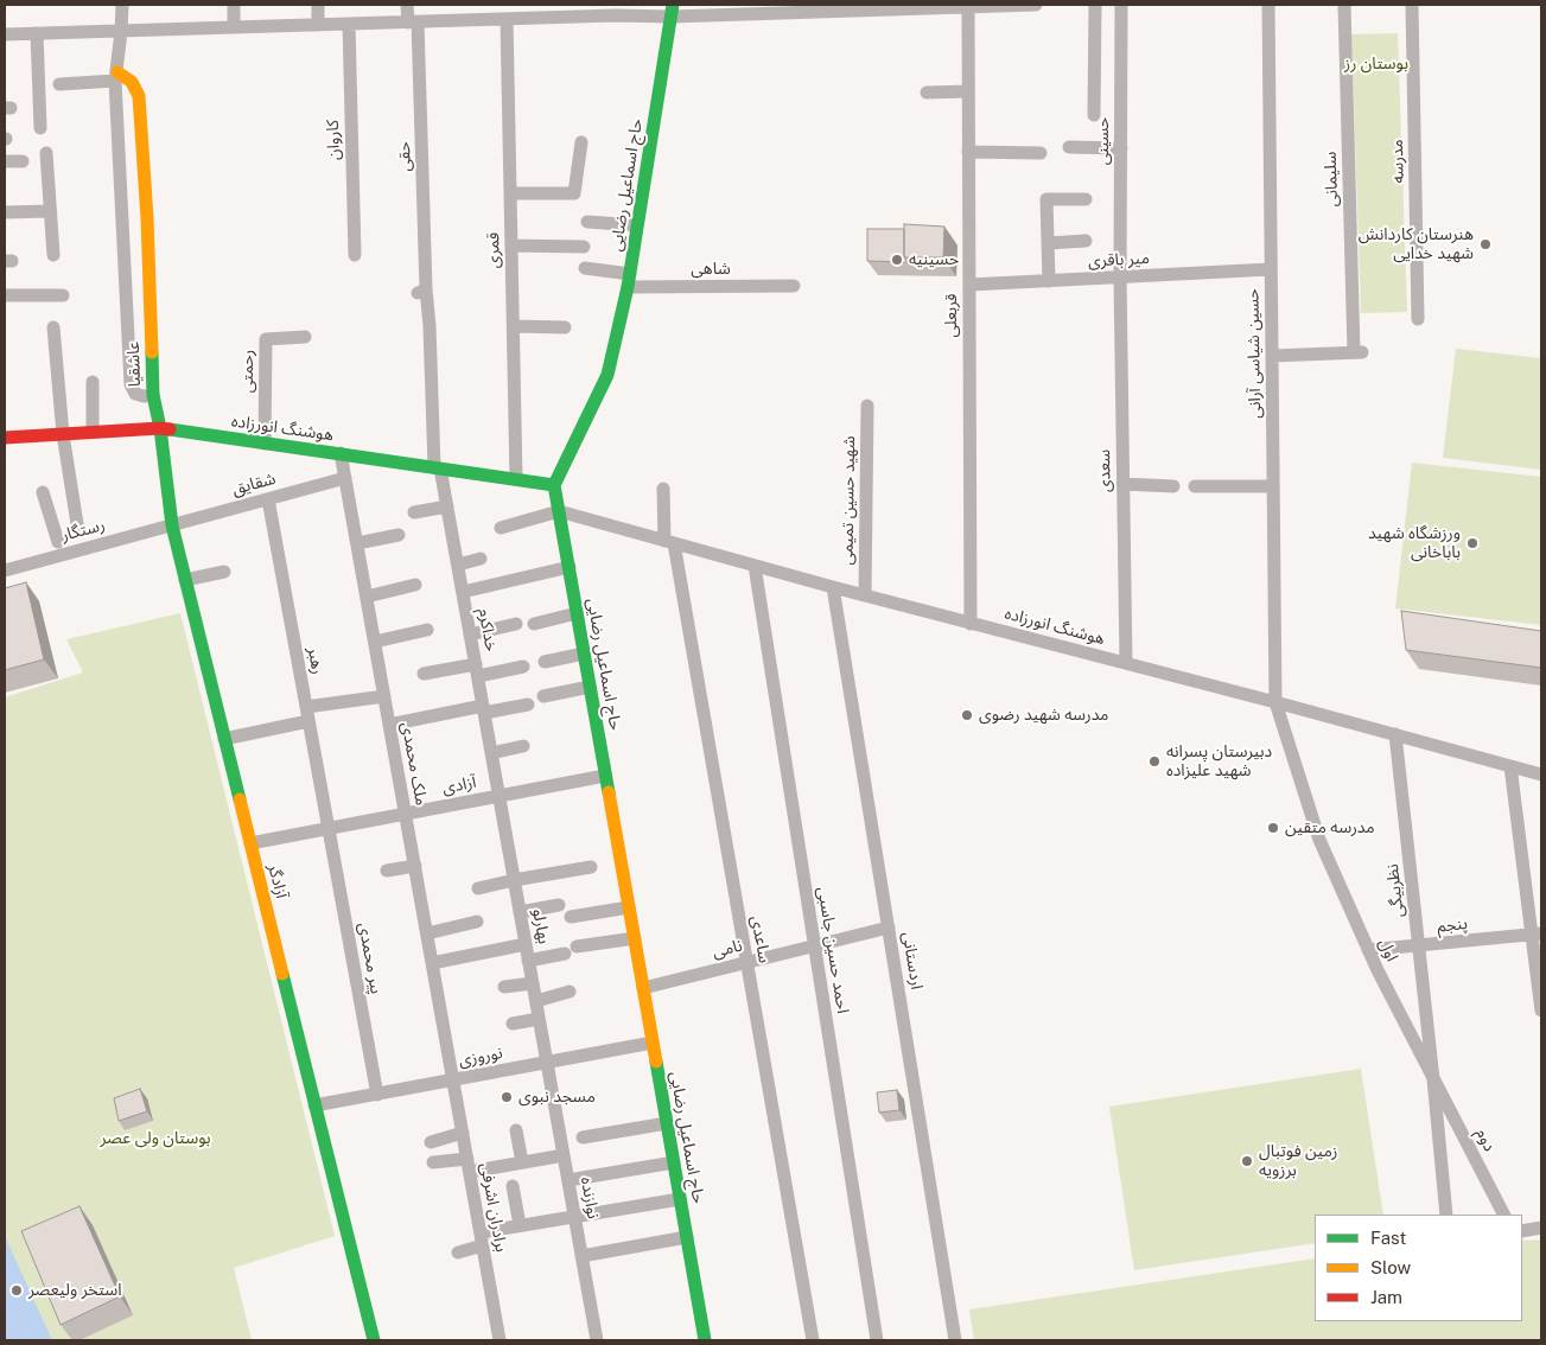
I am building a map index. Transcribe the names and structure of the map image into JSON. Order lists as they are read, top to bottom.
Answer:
{
  "streets": {
    "main road": [
      "حاج اسماعیل رضایی",
      "عاشقیا",
      "هوشنگ انورزاده",
      "آزادگر"
    ],
    "street": [
      "کاروان",
      "حسینی",
      "حقی",
      "مدرسه",
      "سلیمانی",
      "قمری",
      "میر باقری",
      "شاهی",
      "قربعلی",
      "حسین شیاسی آرانی",
      "رحمتی",
      "سعدی",
      "شقایق",
      "شهید حسین تمیمی",
      "رستگار",
      "خداکرم",
      "رهبر",
      "ملک محمدی",
      "آزادی",
      "نظربیگی",
      "پنجم",
      "بهارلو",
      "ساعدی",
      "نامی",
      "احمد حسین جاسبی",
      "اول",
      "پیر محمدی",
      "اردستانی",
      "نوروزی",
      "دوم",
      "نوازنده",
      "برادران اشرفی"
    ]
  },
  "crossings": [
    ["حسینی", "میر باقری"],
    ["حسینی", "سعدی"],
    ["حقی", "هوشنگ انورزاده"],
    ["حقی", "خداکرم"],
    ["سلیمانی", "حسین شیاسی آرانی"],
    ["حاج اسماعیل رضایی", "شاهی"],
    ["حاج اسماعیل رضایی", "هوشنگ انورزاده"],
    ["حاج اسماعیل رضایی", "آزادی"],
    ["حاج اسماعیل رضایی", "نامی"],
    ["حاج اسماعیل رضایی", "نوروزی"],
    ["قمری", "هوشنگ انورزاده"],
    ["میر باقری", "قربعلی"],
    ["میر باقری", "حسین شیاسی آرانی"],
    ["میر باقری", "سعدی"],
    ["قربعلی", "هوشنگ انورزاده"],
    ["حسین شیاسی آرانی", "هوشنگ انورزاده"],
    ["حسین شیاسی آرانی", "اول"],
    ["عاشقیا", "آزادگر"],
    ["رحمتی", "هوشنگ انورزاده"],
    ["هوشنگ انورزاده", "سعدی"],
    ["هوشنگ انورزاده", "شهید حسین تمیمی"],
    ["هوشنگ انورزاده", "خداکرم"],
    ["هوشنگ انورزاده", "ملک محمدی"],
    ["هوشنگ انورزاده", "آزادگر"],
    ["هوشنگ انورزاده", "نظربیگی"],
    ["هوشنگ انورزاده", "ساعدی"],
    ["هوشنگ انورزاده", "احمد حسین جاسبی"],
    ["هوشنگ انورزاده", "اول"],
    ["هوشنگ انورزاده", "اردستانی"],
    ["شقایق", "رستگار"],
    ["شقایق", "رهبر"],
    ["شقایق", "ملک محمدی"],
    ["شقایق", "آزادگر"],
    ["رستگار", "آزادگر"],
    ["خداکرم", "آزادی"],
    ["خداکرم", "بهارلو"],
    ["رهبر", "آزادی"],
    ["رهبر", "پیر محمدی"],
    ["ملک محمدی", "آزادی"],
    ["ملک محمدی", "نوروزی"],
    ["ملک محمدی", "برادران اشرفی"],
    ["آزادی", "آزادگر"],
    ["آزادی", "بهارلو"],
    ["آزادی", "پیر محمدی"],
    ["آزادگر", "نوروزی"],
    ["نظربیگی", "پنجم"],
    ["نظربیگی", "اول"],
    ["نظربیگی", "دوم"],
    ["پنجم", "اول"],
    ["بهارلو", "نوروزی"],
    ["بهارلو", "نوازنده"],
    ["ساعدی", "نامی"],
    ["نامی", "احمد حسین جاسبی"],
    ["نامی", "اردستانی"],
    ["اول", "دوم"],
    ["پیر محمدی", "نوروزی"],
    ["نوروزی", "نوازنده"],
    ["نوروزی", "برادران اشرفی"]
  ],
  "parks": ["بوستان رز", "بوستان ولی عصر"],
  "places": [
    "هنرستان کاردانش شهید خدایی",
    "حسینیه",
    "ورزشگاه شهید باباخانی",
    "مدرسه شهید رضوی",
    "دبیرستان پسرانه شهید علیزاده",
    "مدرسه متقین",
    "مسجد نبوی",
    "زمین فوتبال برزویه",
    "استخر ولیعصر"
  ],
  "legend": ["Fast", "Slow", "Jam"]
}
